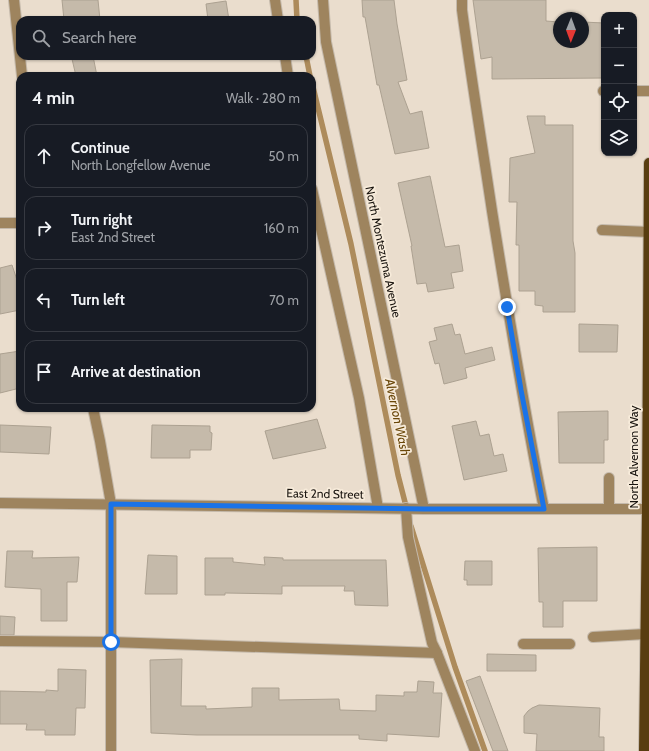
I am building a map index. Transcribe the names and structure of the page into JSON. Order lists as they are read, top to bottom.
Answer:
{
  "streets": {
    "main road": ["North Alvernon Way"],
    "street": ["North Montezuma Avenue", "East 2nd Street"]
  },
  "crossings": [
    ["North Montezuma Avenue", "East 2nd Street"],
    ["North Alvernon Way", "East 2nd Street"]
  ],
  "water": ["Alvernon Wash"],
  "north": "bottom",
  "page": {
    "map_buttons": ["+", "−"],
    "search": "Search here",
    "heading": ["4 min", "Walk · 280 m"],
    "list": [
      ["Continue", "North Longfellow Avenue", "50 m"],
      ["Turn right", "East 2nd Street", "160 m"],
      ["Turn left", "70 m"],
      "Arrive at destination"
    ]
  }
}
